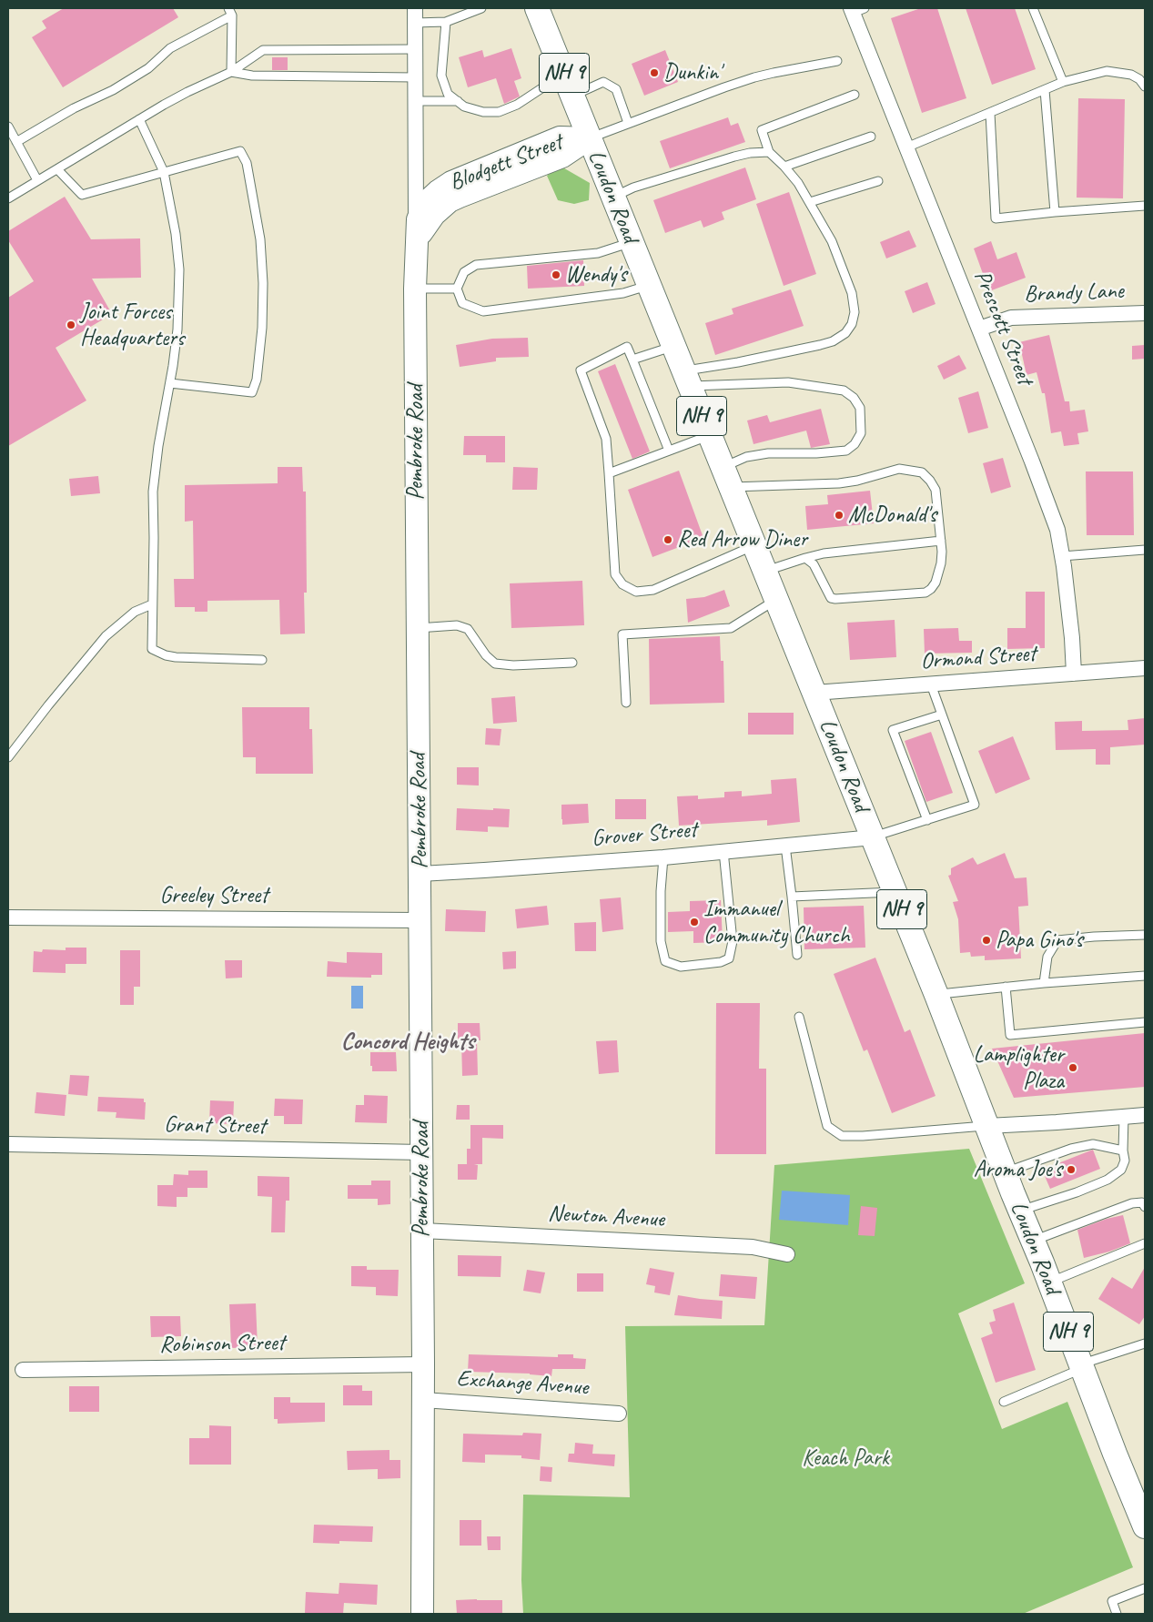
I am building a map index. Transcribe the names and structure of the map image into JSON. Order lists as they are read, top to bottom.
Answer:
{
  "streets": {
    "main road": ["NH 9", "Loudon Road"],
    "street": [
      "Blodgett Street",
      "Brandy Lane",
      "Prescott Street",
      "Pembroke Road",
      "Ormond Street",
      "Grover Street",
      "Greeley Street",
      "Grant Street",
      "Newton Avenue",
      "Robinson Street",
      "Exchange Avenue"
    ]
  },
  "crossings": [
    ["Blodgett Street", "Loudon Road"],
    ["Blodgett Street", "Pembroke Road"],
    ["Loudon Road", "Ormond Street"],
    ["Loudon Road", "Grover Street"],
    ["Brandy Lane", "Prescott Street"],
    ["Prescott Street", "Ormond Street"],
    ["Pembroke Road", "Grover Street"],
    ["Pembroke Road", "Greeley Street"],
    ["Pembroke Road", "Grant Street"],
    ["Pembroke Road", "Newton Avenue"],
    ["Pembroke Road", "Robinson Street"],
    ["Pembroke Road", "Exchange Avenue"]
  ],
  "districts": ["Concord Heights"],
  "parks": ["Keach Park"],
  "places": [
    "Dunkin'",
    "Wendy's",
    "Joint Forces Headquarters",
    "McDonald's",
    "Red Arrow Diner",
    "Immanuel Community Church",
    "Papa Gino's",
    "Lamplighter Plaza",
    "Aroma Joe's"
  ]
}
